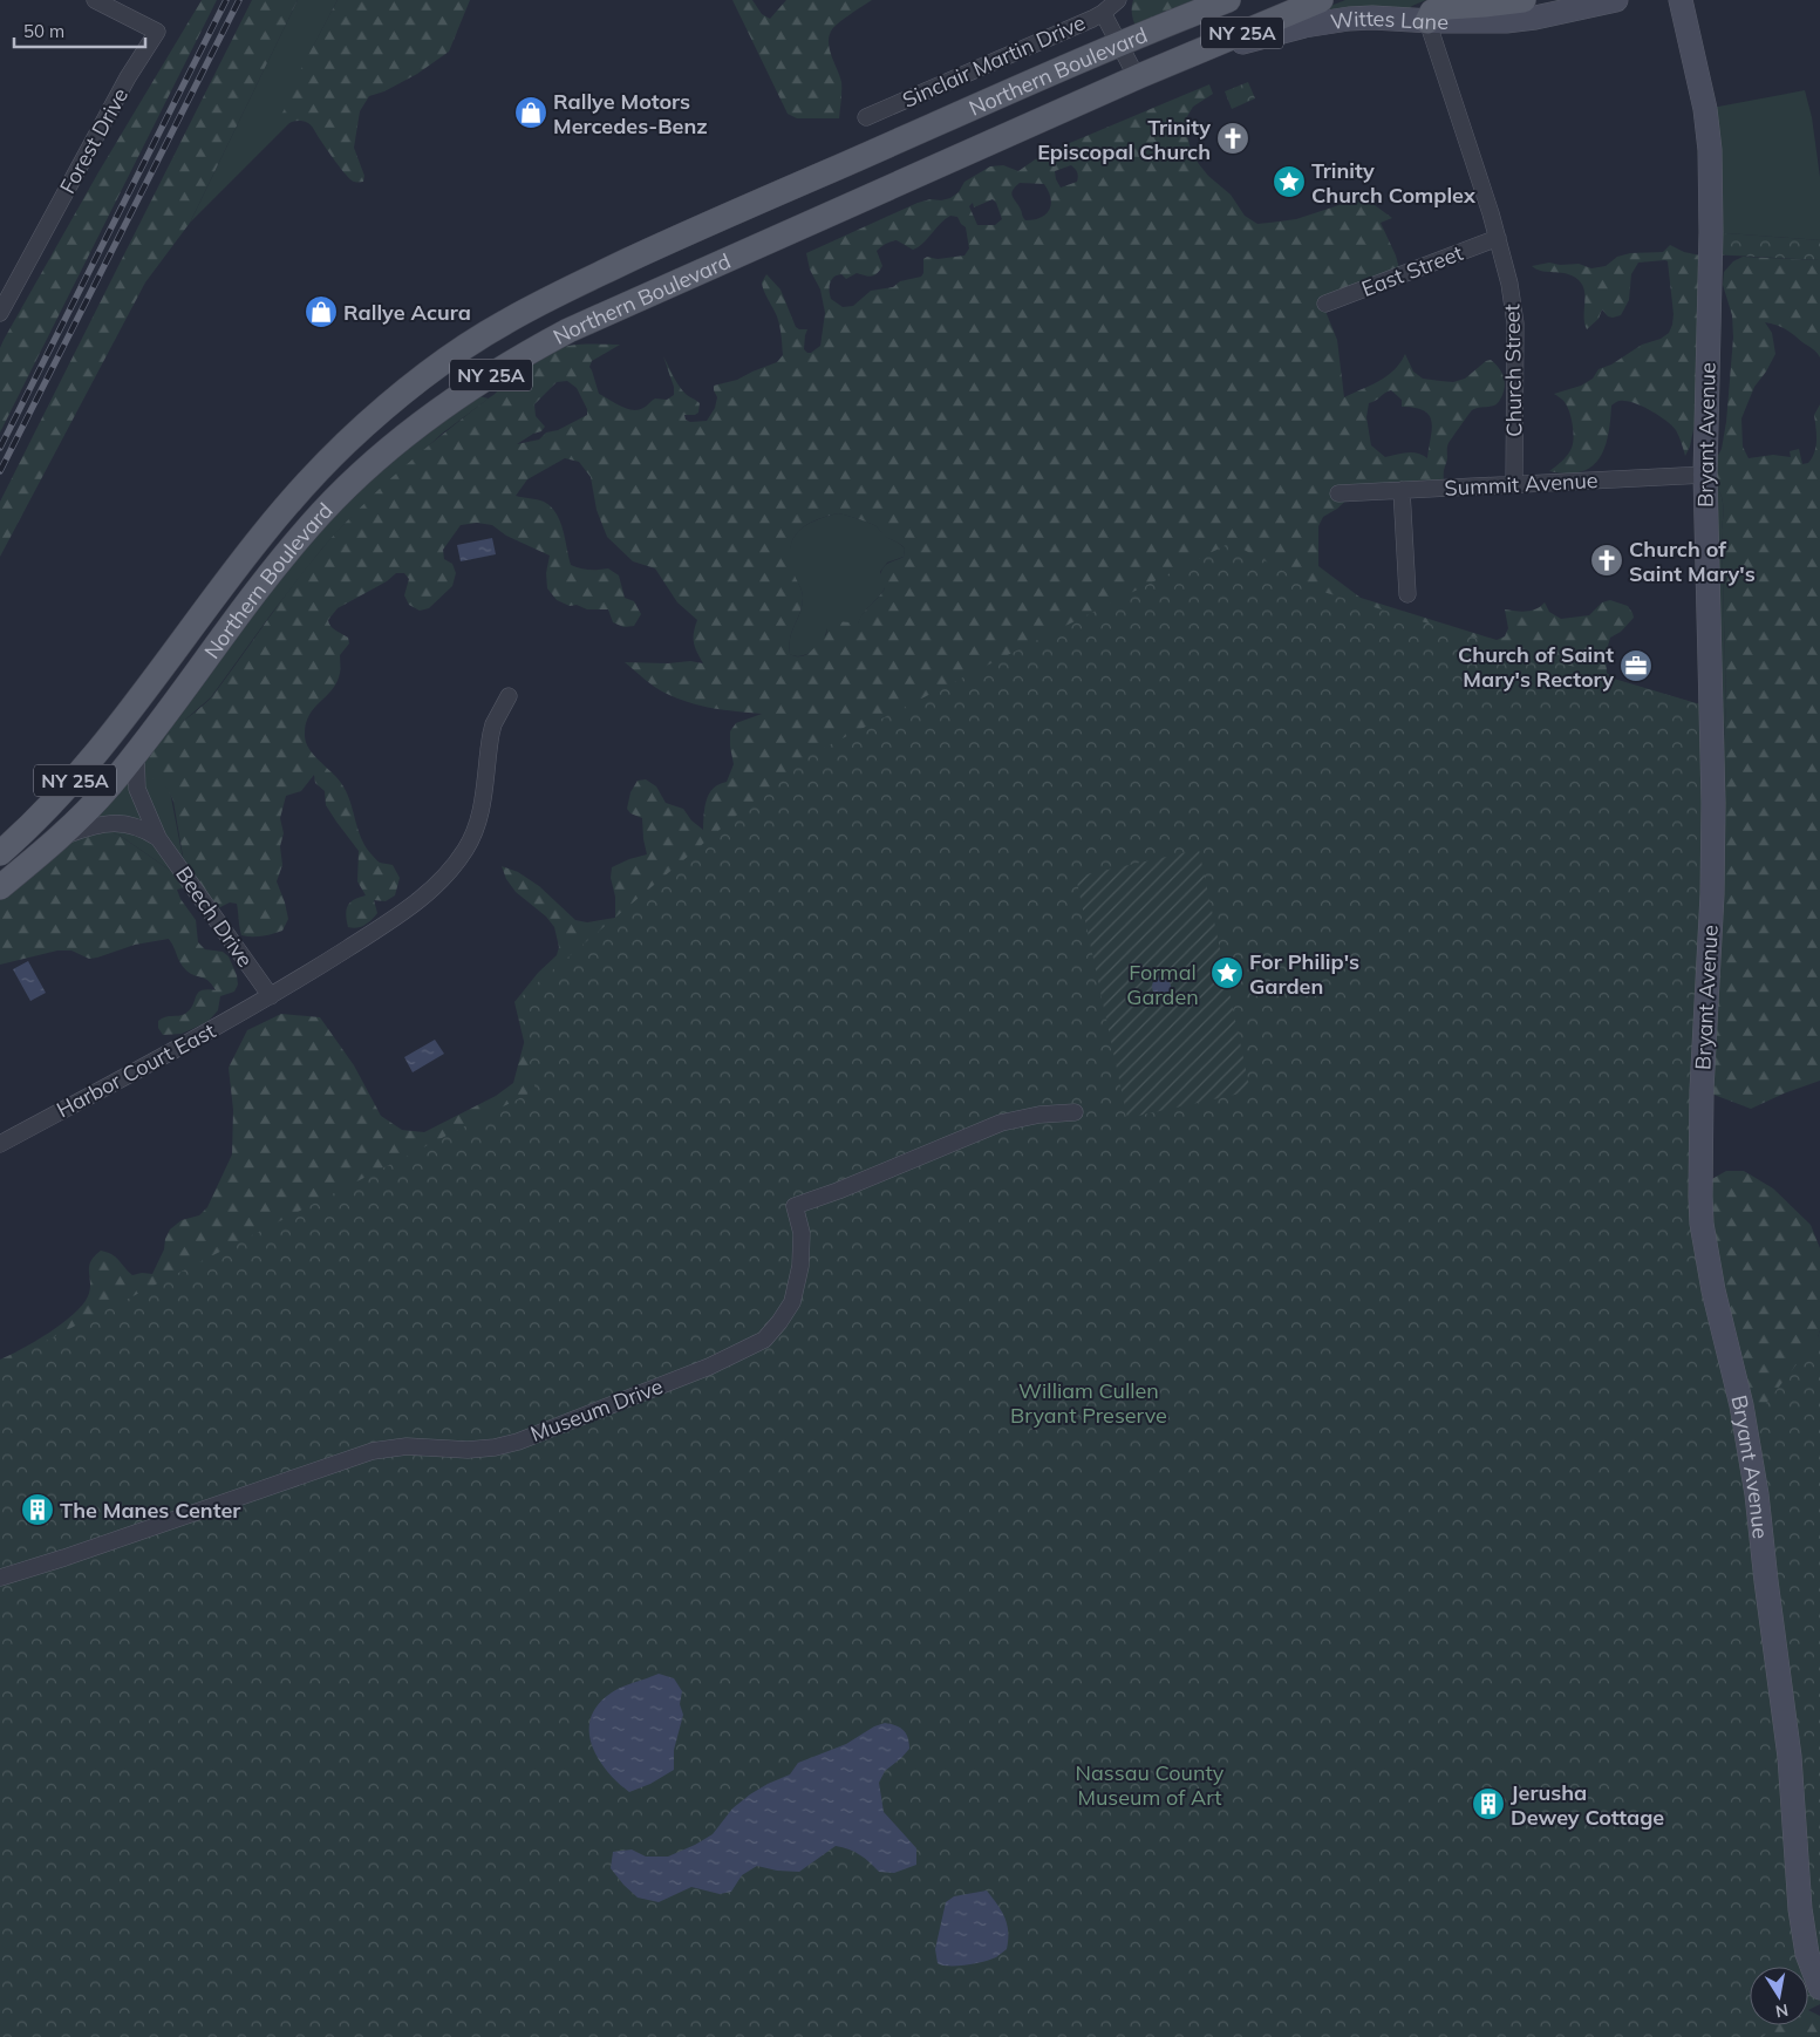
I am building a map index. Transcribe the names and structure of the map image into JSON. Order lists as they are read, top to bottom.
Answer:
{
  "streets": {
    "main road": [
      "Wittes Lane",
      "NY 25A",
      "Northern Boulevard",
      "Bryant Avenue"
    ],
    "street": [
      "Sinclair Martin Drive",
      "Forest Drive",
      "East Street",
      "Church Street",
      "Summit Avenue",
      "Beech Drive",
      "Harbor Court East",
      "Museum Drive"
    ]
  },
  "crossings": [
    ["Wittes Lane", "Northern Boulevard"],
    ["Wittes Lane", "Church Street"],
    ["Northern Boulevard", "Beech Drive"],
    ["East Street", "Church Street"],
    ["Church Street", "Summit Avenue"],
    ["Bryant Avenue", "Summit Avenue"],
    ["Beech Drive", "Harbor Court East"]
  ],
  "parks": ["Formal Garden", "William Cullen Bryant Preserve", "Nassau County Museum of Art"],
  "places": {
    "shop": ["Rallye Motors Mercedes-Benz", "Rallye Acura"],
    "church": ["Trinity Episcopal Church", "Church of Saint Mary's"],
    "place": ["Trinity Church Complex", "For Philip's Garden"],
    "office": ["Church of Saint Mary's Rectory"],
    "building": ["The Manes Center", "Jerusha Dewey Cottage"]
  },
  "scale_bar": "50 m",
  "north": "bottom"
}
